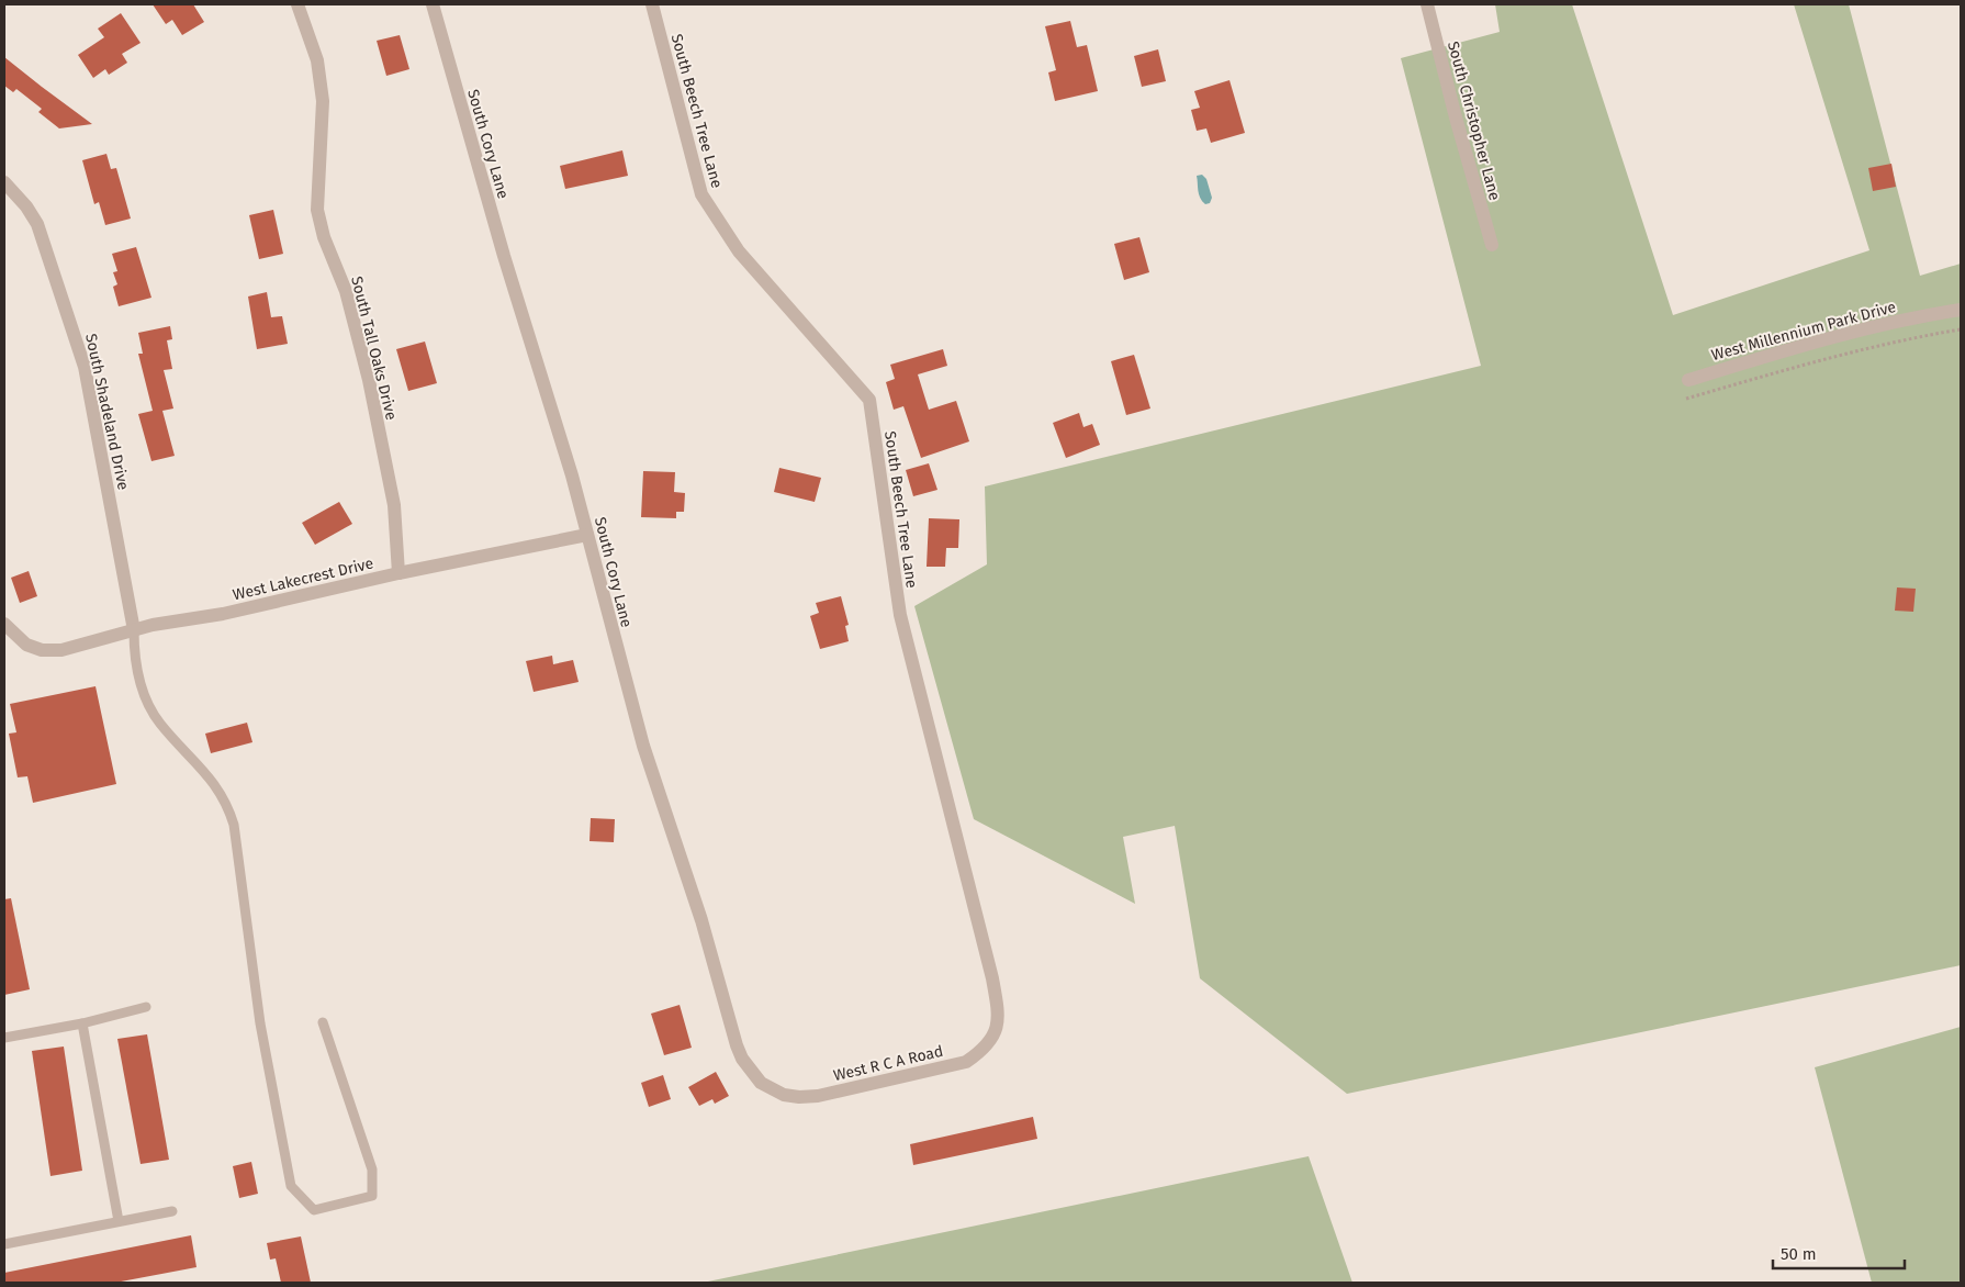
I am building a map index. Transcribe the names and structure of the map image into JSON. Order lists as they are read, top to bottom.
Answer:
{
  "streets": {
    "street": [
      "South Beech Tree Lane",
      "South Christopher Lane",
      "South Cory Lane",
      "West Millennium Park Drive",
      "South Tall Oaks Drive",
      "South Shadeland Drive",
      "West Lakecrest Drive",
      "West R C A Road"
    ]
  },
  "crossings": [
    ["South Beech Tree Lane", "West R C A Road"],
    ["South Cory Lane", "West Lakecrest Drive"],
    ["South Cory Lane", "West R C A Road"],
    ["South Tall Oaks Drive", "West Lakecrest Drive"],
    ["South Shadeland Drive", "West Lakecrest Drive"]
  ],
  "scale_bar": "50 m"
}
